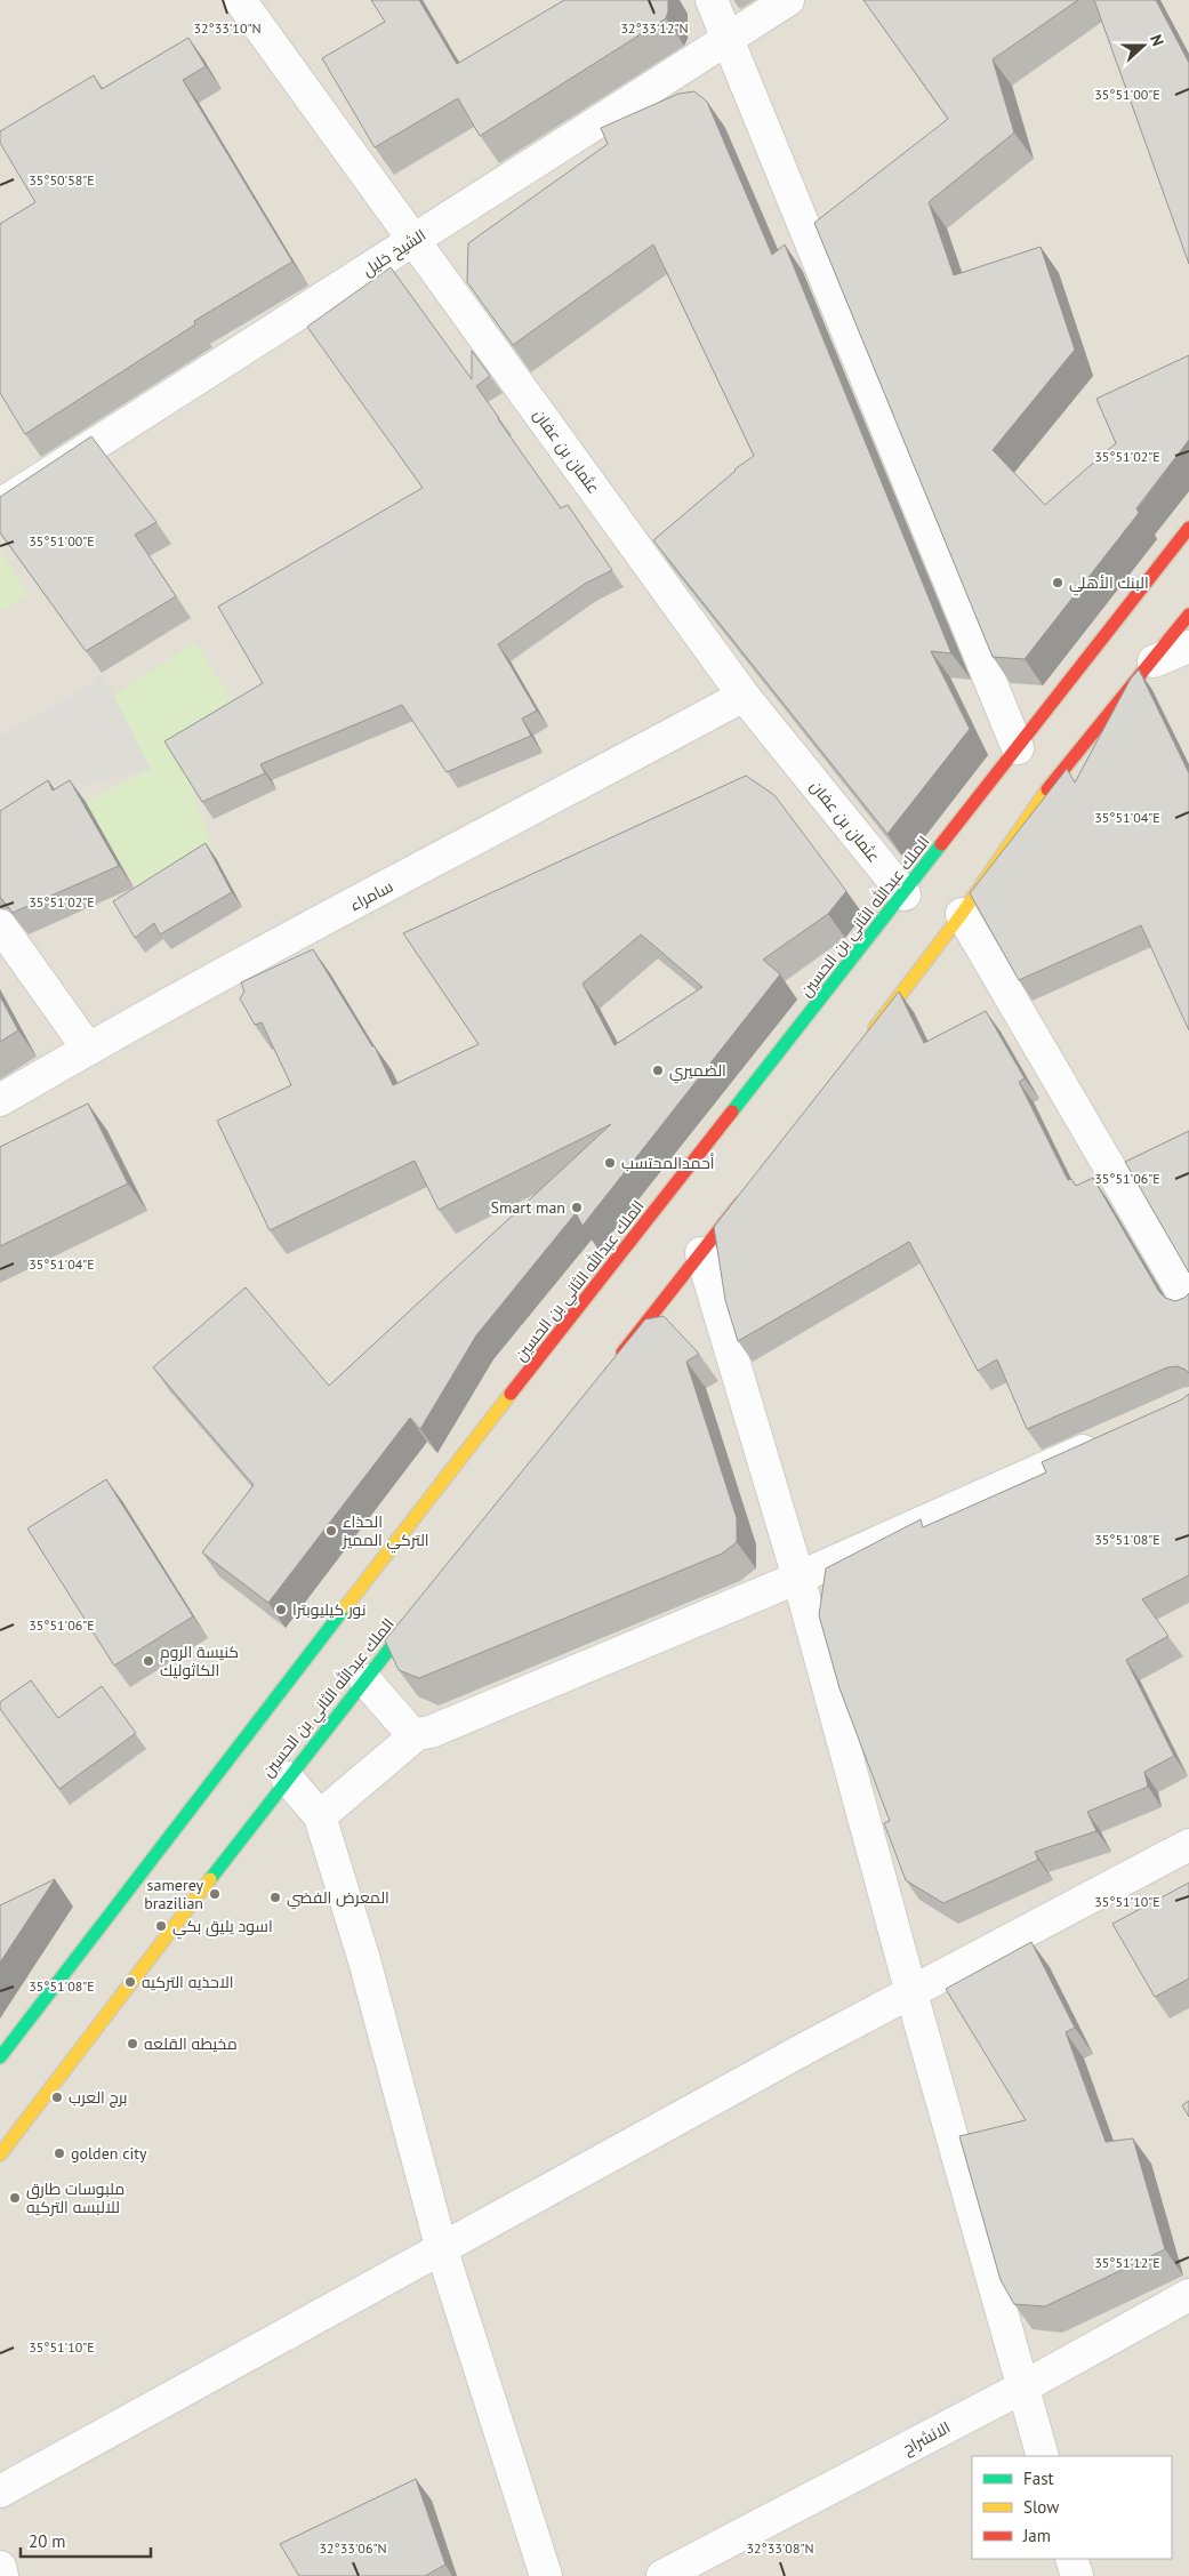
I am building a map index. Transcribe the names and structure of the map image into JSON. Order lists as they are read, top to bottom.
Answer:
{
  "streets": {
    "main road": ["الملك عبدالله الثاني بن الحسين"],
    "street": [
      "الشيخ خليل",
      "عثمان بن عفان",
      "سامراء",
      "الانشراح"
    ]
  },
  "crossings": [
    ["الشيخ خليل", "عثمان بن عفان"],
    ["عثمان بن عفان", "سامراء"],
    ["عثمان بن عفان", "الملك عبدالله الثاني بن الحسين"]
  ],
  "places": [
    "البنك الأهلي",
    "الضميري",
    "أحمدالمحتسب",
    "Smart man",
    "الحذاء التركي المميز",
    "نور كيليوبترا",
    "كنيسة الروم الكاثوليك",
    "samerey brazilian",
    "المعرض الفضي",
    "اسود يليق بكي",
    "الاحذيه التركيه",
    "مخيطه القلعه",
    "برج العرب",
    "golden city",
    "ملبوسات طارق للالبسه التركيه"
  ],
  "legend": ["Fast", "Slow", "Jam"],
  "scale_bar": "20 m",
  "north": "right",
  "coordinates": [
    "32°33'10\"N",
    "32°33'12\"N",
    "35°51'00\"E",
    "35°50'58\"E",
    "35°51'02\"E",
    "35°51'04\"E",
    "35°51'06\"E",
    "35°51'08\"E",
    "35°51'10\"E",
    "35°51'12\"E",
    "32°33'06\"N",
    "32°33'08\"N"
  ]
}
